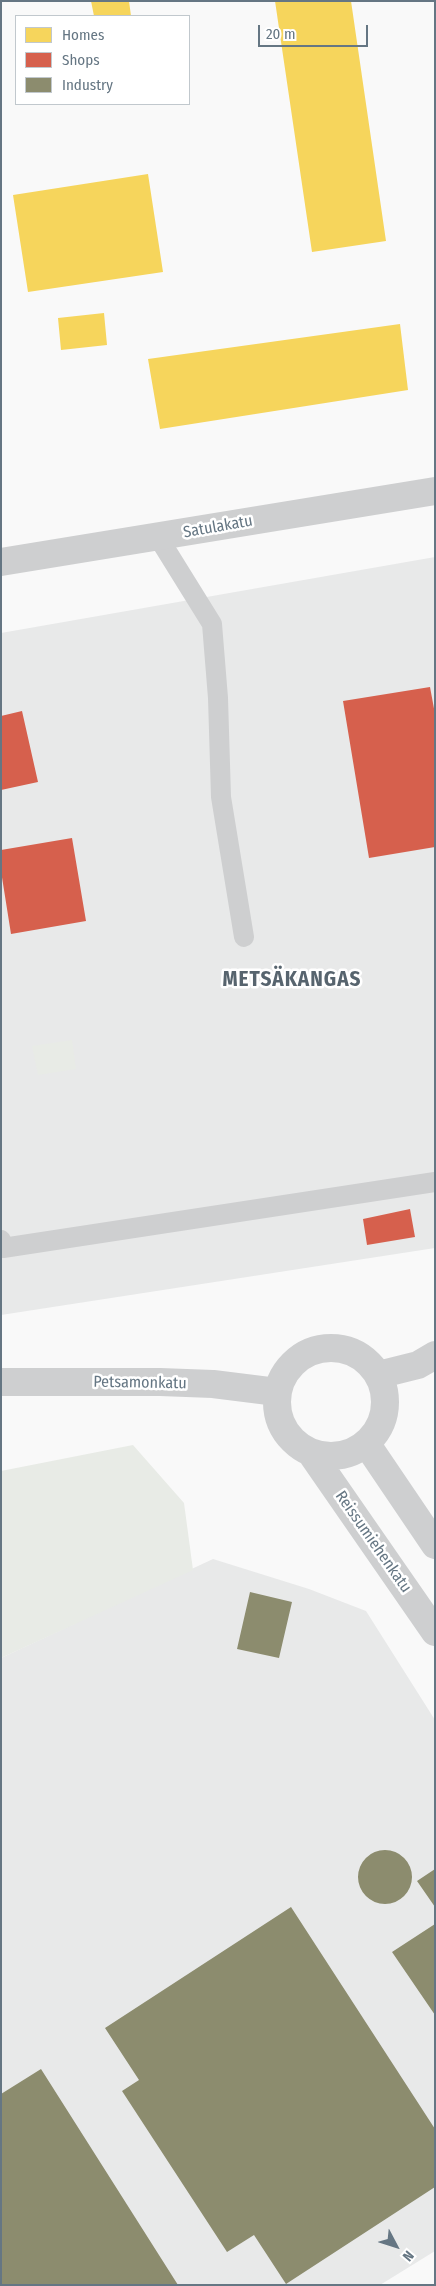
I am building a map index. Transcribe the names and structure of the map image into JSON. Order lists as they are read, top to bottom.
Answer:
{
  "streets": {
    "street": ["Satulakatu", "Petsamonkatu", "Reissumiehenkatu"]
  },
  "crossings": [
    ["Petsamonkatu", "Reissumiehenkatu"]
  ],
  "districts": ["METSÄKANGAS"],
  "legend": ["Homes", "Shops", "Industry"],
  "scale_bar": "20 m",
  "north": "bottom right"
}
